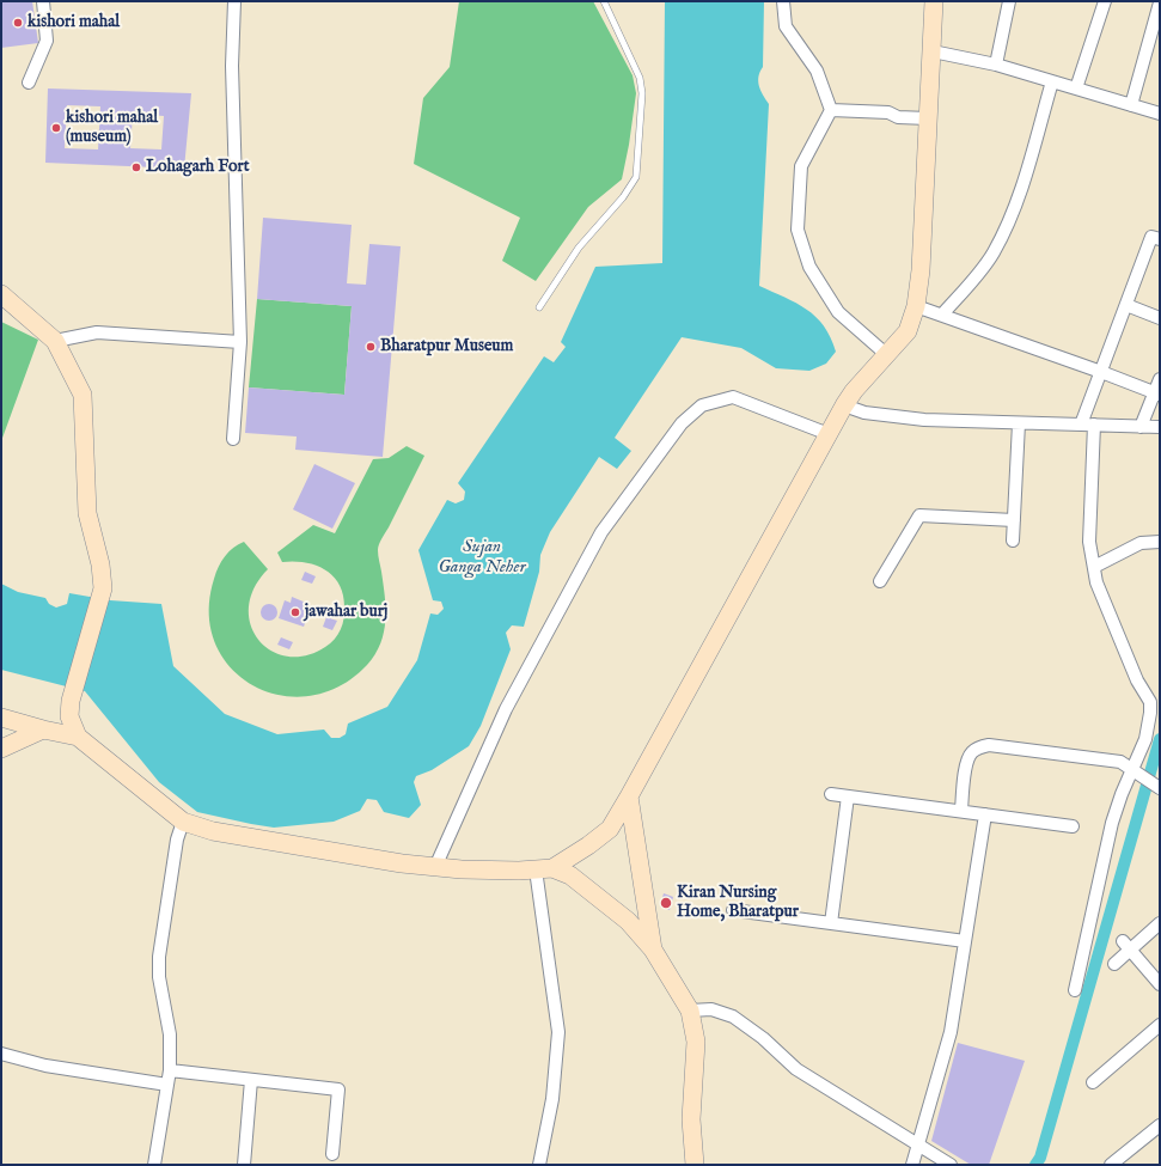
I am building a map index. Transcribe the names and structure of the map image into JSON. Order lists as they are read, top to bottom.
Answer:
{
  "water": ["Sujan Ganga Neher"],
  "places": [
    "kishori mahal",
    "kishori mahal (museum)",
    "Lohagarh Fort",
    "Bharatpur Museum",
    "jawahar burj",
    "Kiran Nursing Home, Bharatpur"
  ]
}
